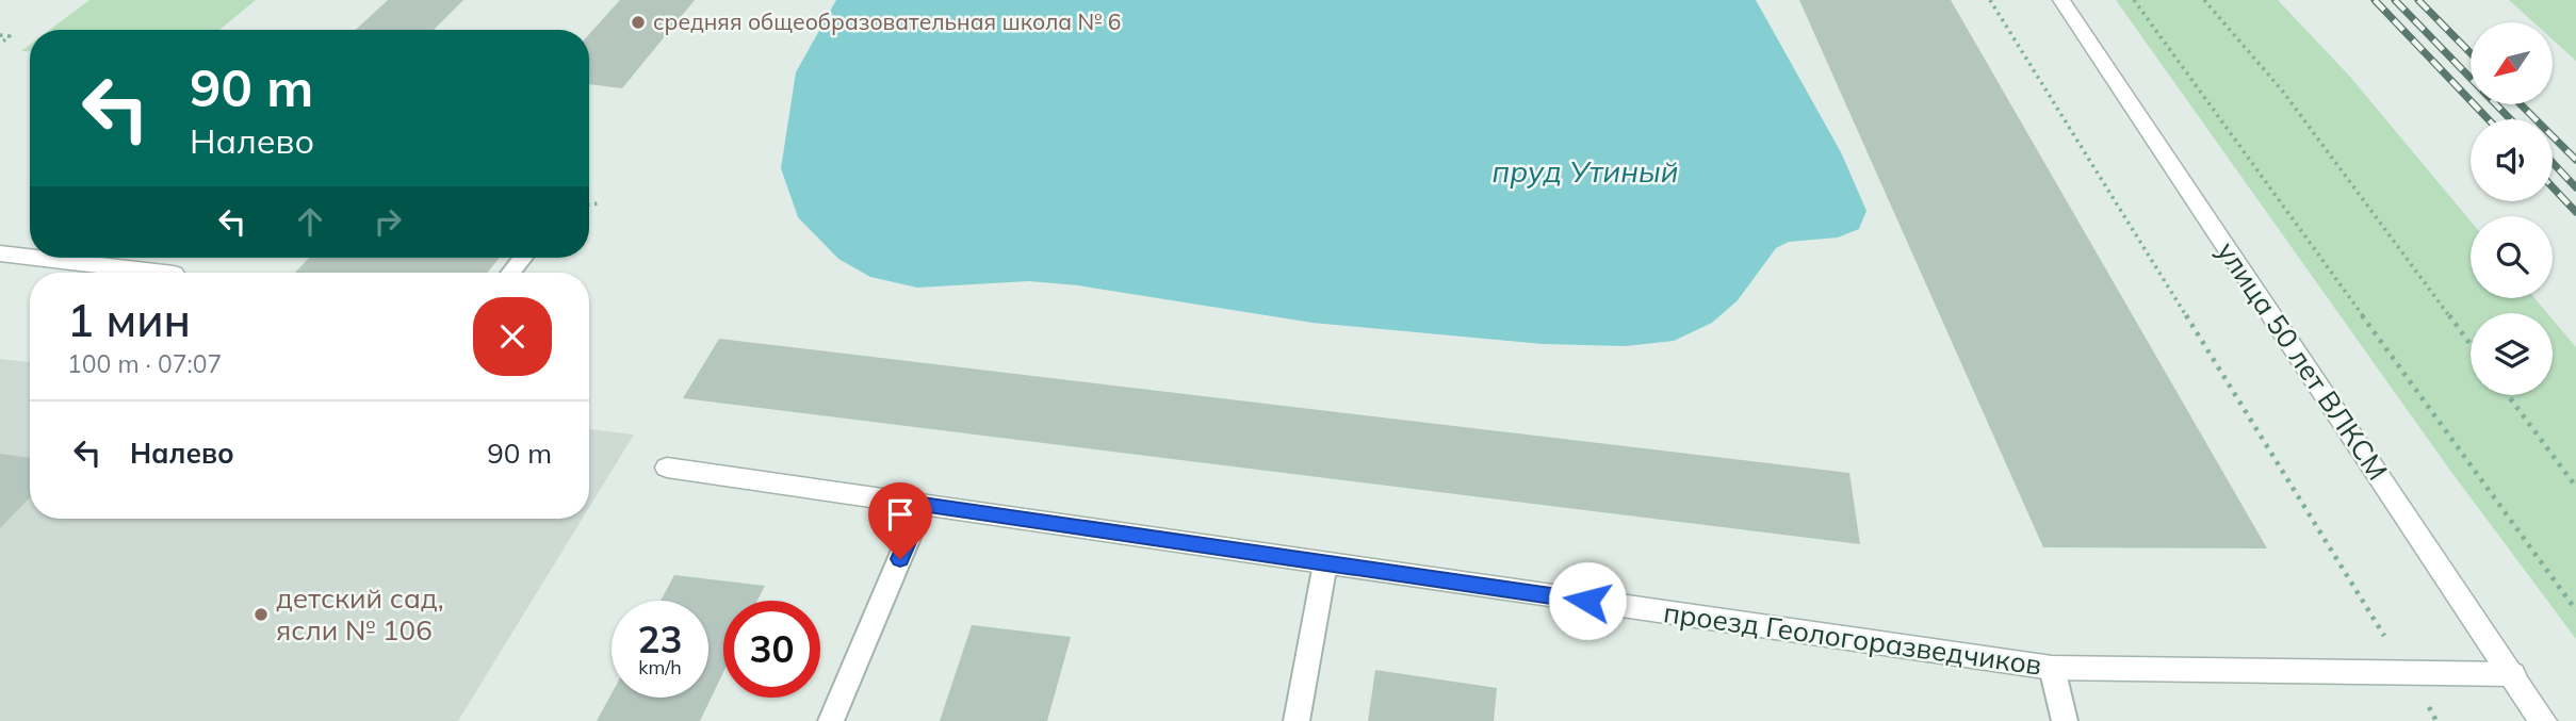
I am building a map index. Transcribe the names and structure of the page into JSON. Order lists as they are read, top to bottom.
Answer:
{
  "streets": {
    "street": ["улица 50 лет ВЛКСМ", "проезд Геологоразведчиков"]
  },
  "crossings": [
    ["улица 50 лет ВЛКСМ", "проезд Геологоразведчиков"]
  ],
  "water": ["пруд Утиный"],
  "places": ["средняя общеобразовательная школа № 6", "детский сад, ясли № 106"],
  "north": "bottom left",
  "page": {
    "turn": ["90 m", "Налево"],
    "heading": ["1 мин", "100 m · 07:07"],
    "list": [
      {
        "name": "Налево",
        "value": "90 m"
      }
    ],
    "speed": "23 km/h",
    "limit": "30"
  }
}
